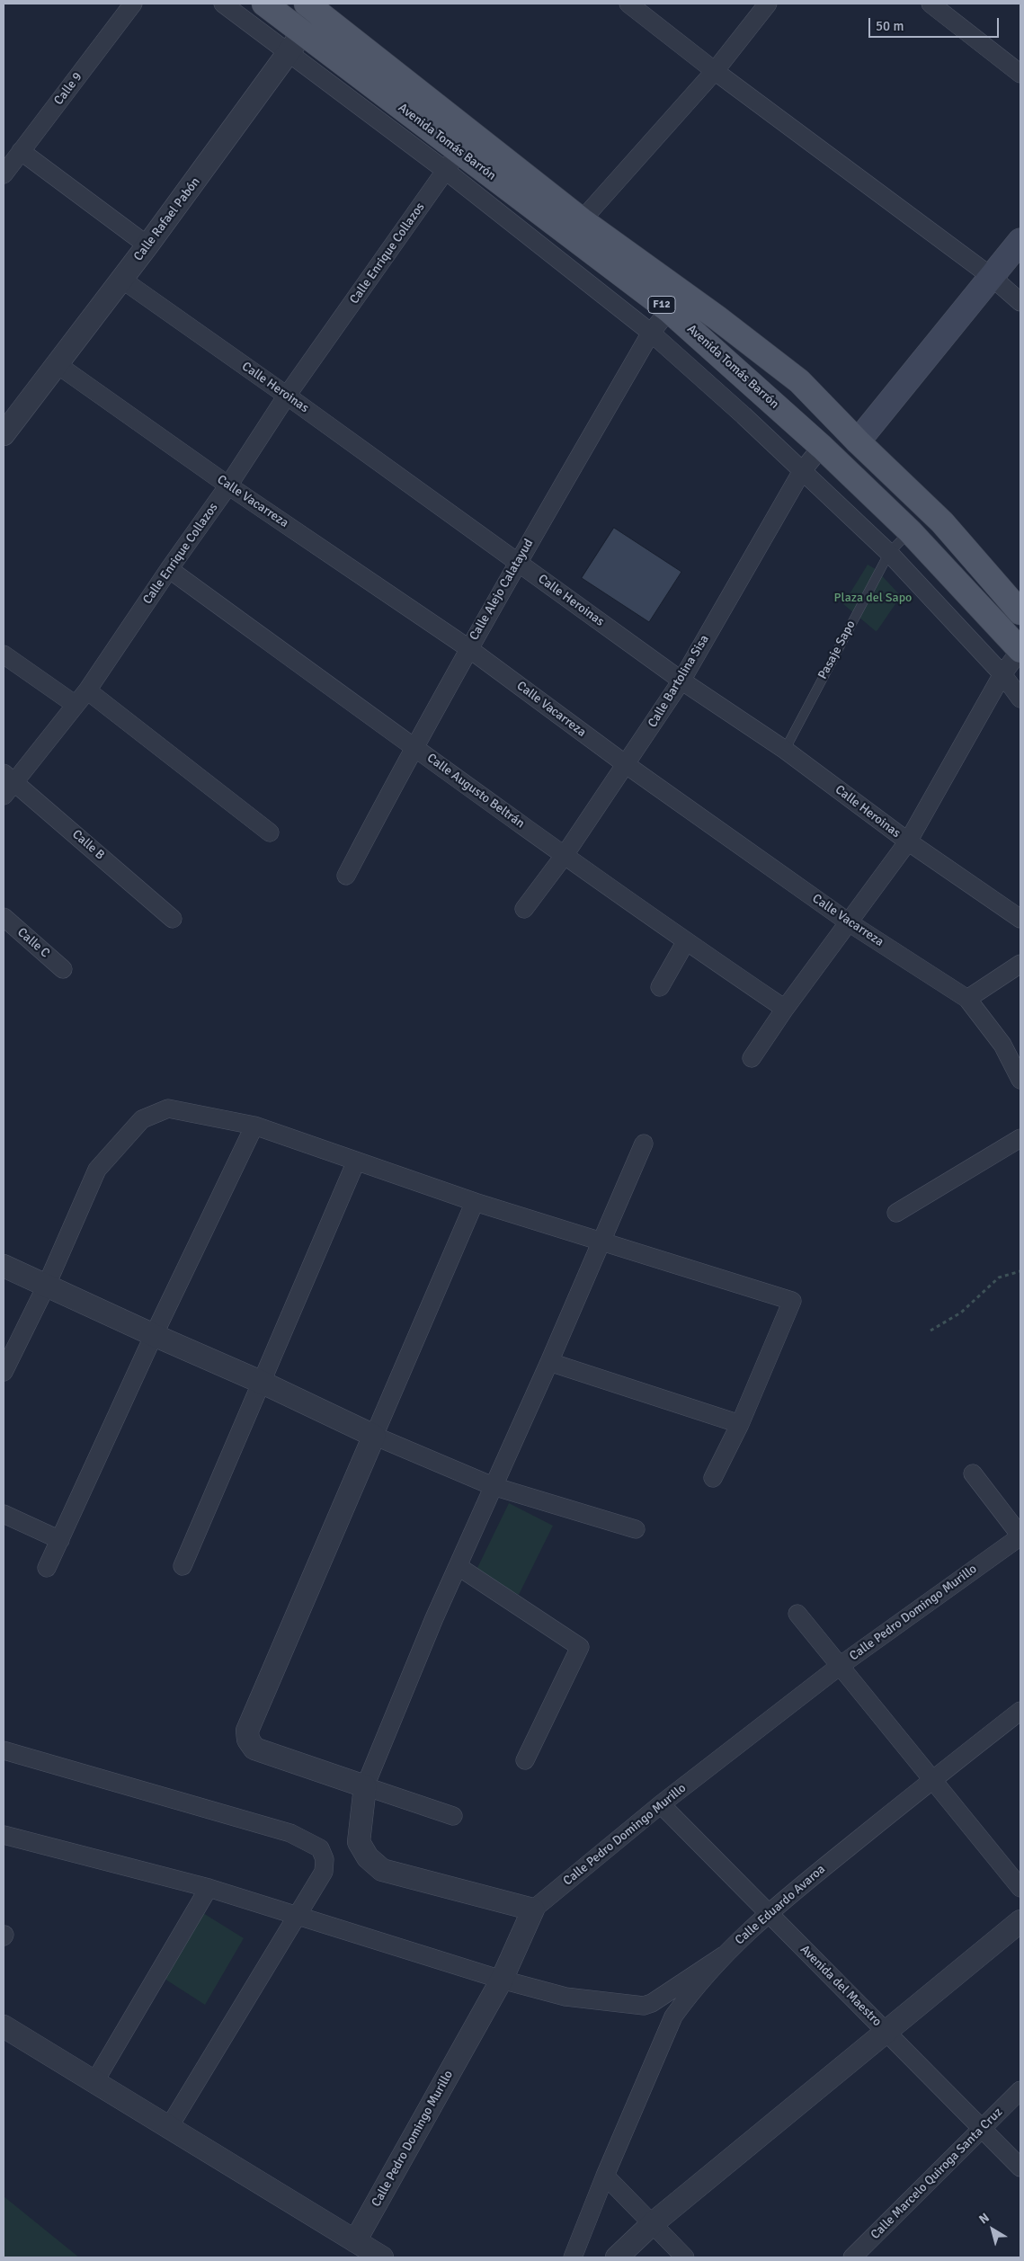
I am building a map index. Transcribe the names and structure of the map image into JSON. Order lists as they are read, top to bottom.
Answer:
{
  "streets": {
    "main road": ["Avenida Tomás Barrón", "F12"],
    "street": [
      "Calle 9",
      "Calle Rafael Pabón",
      "Calle Enrique Collazos",
      "Calle Heroinas",
      "Calle Vacarreza",
      "Calle Alejo Calatayud",
      "Calle Bartolina Sisa",
      "Calle Augusto Beltrán",
      "Calle B",
      "Calle C",
      "Calle Pedro Domingo Murillo",
      "Calle Eduardo Avaroa",
      "Avenida del Maestro",
      "Calle Marcelo Quiroga Santa Cruz"
    ],
    "lane": ["Pasaje Sapo"]
  },
  "crossings": [
    ["Avenida Tomás Barrón", "Calle Rafael Pabón"],
    ["Avenida Tomás Barrón", "Calle Enrique Collazos"],
    ["Avenida Tomás Barrón", "Calle Alejo Calatayud"],
    ["Avenida Tomás Barrón", "Pasaje Sapo"],
    ["Avenida Tomás Barrón", "Calle Bartolina Sisa"],
    ["Calle Rafael Pabón", "Calle Heroinas"],
    ["Calle Rafael Pabón", "Calle Vacarreza"],
    ["Calle Enrique Collazos", "Calle Heroinas"],
    ["Calle Enrique Collazos", "Calle Vacarreza"],
    ["Calle Enrique Collazos", "Calle Augusto Beltrán"],
    ["Calle Enrique Collazos", "Calle B"],
    ["Calle Heroinas", "Calle Alejo Calatayud"],
    ["Calle Heroinas", "Pasaje Sapo"],
    ["Calle Heroinas", "Calle Bartolina Sisa"],
    ["Calle Vacarreza", "Calle Alejo Calatayud"],
    ["Calle Vacarreza", "Calle Bartolina Sisa"],
    ["Calle Alejo Calatayud", "Calle Augusto Beltrán"],
    ["Calle Bartolina Sisa", "Calle Augusto Beltrán"],
    ["Calle Pedro Domingo Murillo", "Avenida del Maestro"],
    ["Calle Eduardo Avaroa", "Avenida del Maestro"],
    ["Avenida del Maestro", "Calle Marcelo Quiroga Santa Cruz"]
  ],
  "parks": ["Plaza del Sapo"],
  "scale_bar": "50 m",
  "north": "top left"
}
